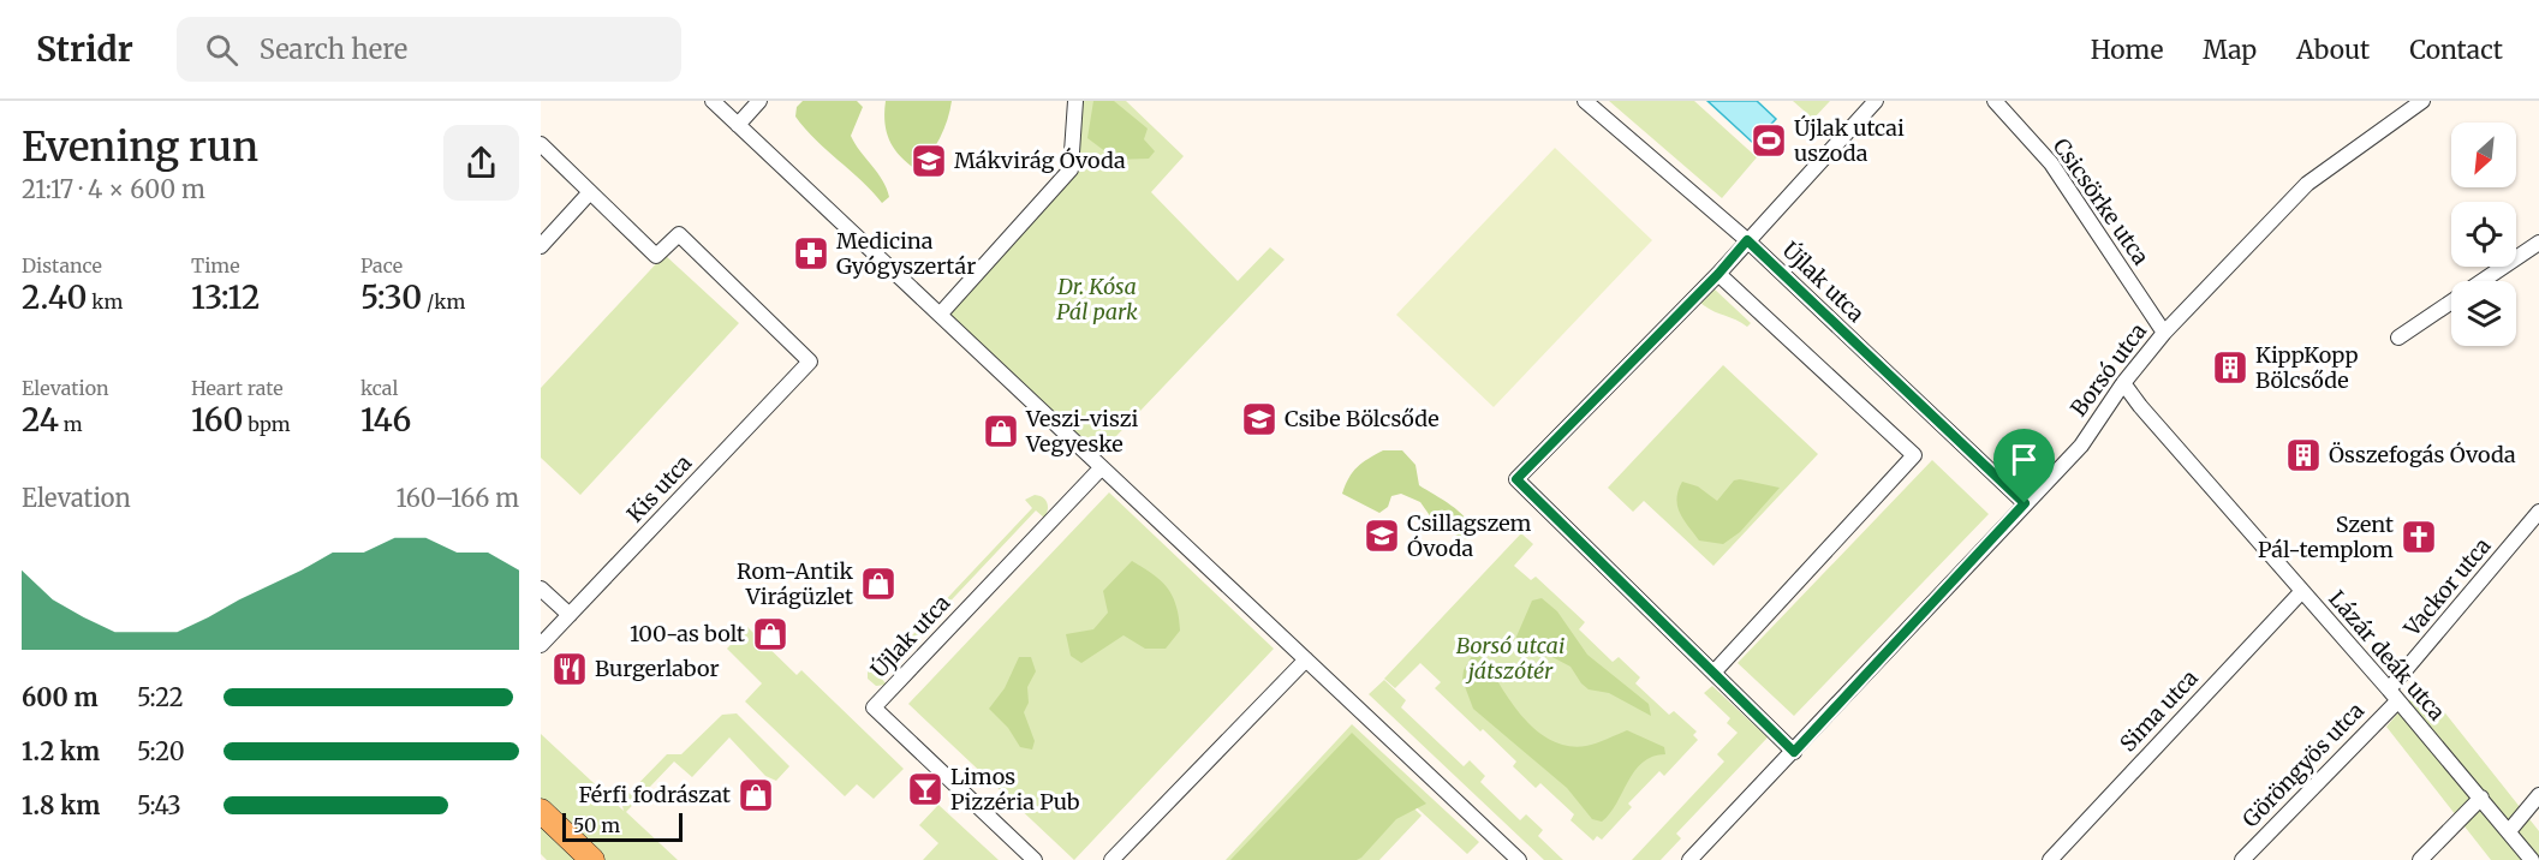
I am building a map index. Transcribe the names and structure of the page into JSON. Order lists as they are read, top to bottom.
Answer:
{
  "streets": {
    "street": [
      "Csicsörke utca",
      "Újlak utca",
      "Borsó utca",
      "Kis utca",
      "Vackor utca",
      "Lázár deák utca",
      "Sima utca",
      "Göröngyös utca"
    ]
  },
  "crossings": [
    ["Csicsörke utca", "Borsó utca"],
    ["Újlak utca", "Borsó utca"],
    ["Borsó utca", "Lázár deák utca"],
    ["Vackor utca", "Lázár deák utca"],
    ["Vackor utca", "Göröngyös utca"],
    ["Lázár deák utca", "Sima utca"],
    ["Lázár deák utca", "Göröngyös utca"]
  ],
  "parks": ["Dr. Kósa Pál park", "Borsó utcai játszótér"],
  "places": {
    "sports": ["Újlak utcai uszoda"],
    "school or university": ["Mákvirág Óvoda", "Csibe Bölcsőde", "Csillagszem Óvoda"],
    "pharmacy": ["Medicina Gyógyszertár"],
    "building": ["KippKopp Bölcsőde", "Összefogás Óvoda"],
    "shop": [
      "Veszi-viszi Vegyeske",
      "Rom-Antik Virágüzlet",
      "100-as bolt",
      "Férfi fodrászat"
    ],
    "church": ["Szent Pál-templom"],
    "restaurant": ["Burgerlabor"],
    "bar": ["Limos Pizzéria Pub"]
  },
  "scale_bar": "50 m",
  "north": "bottom left",
  "page": {
    "header": "Stridr",
    "search": "Search here",
    "nav": [
      "Home",
      "Map",
      "About",
      "Contact"
    ],
    "heading": ["Evening run", "21:17 · 4 × 600 m"],
    "stats": [
      ["Distance", "2.40 km"],
      ["Time", "13:12"],
      ["Pace", "5:30 /km"],
      ["Elevation", "24 m"],
      ["Heart rate", "160 bpm"],
      ["kcal", "146"]
    ],
    "chart": ["Elevation", "160–166 m"],
    "list": [
      {
        "name": "600 m",
        "note": "5:22"
      },
      {
        "name": "1.2 km",
        "note": "5:20"
      },
      {
        "name": "1.8 km",
        "note": "5:43"
      }
    ],
    "scale": "50 m"
  }
}
